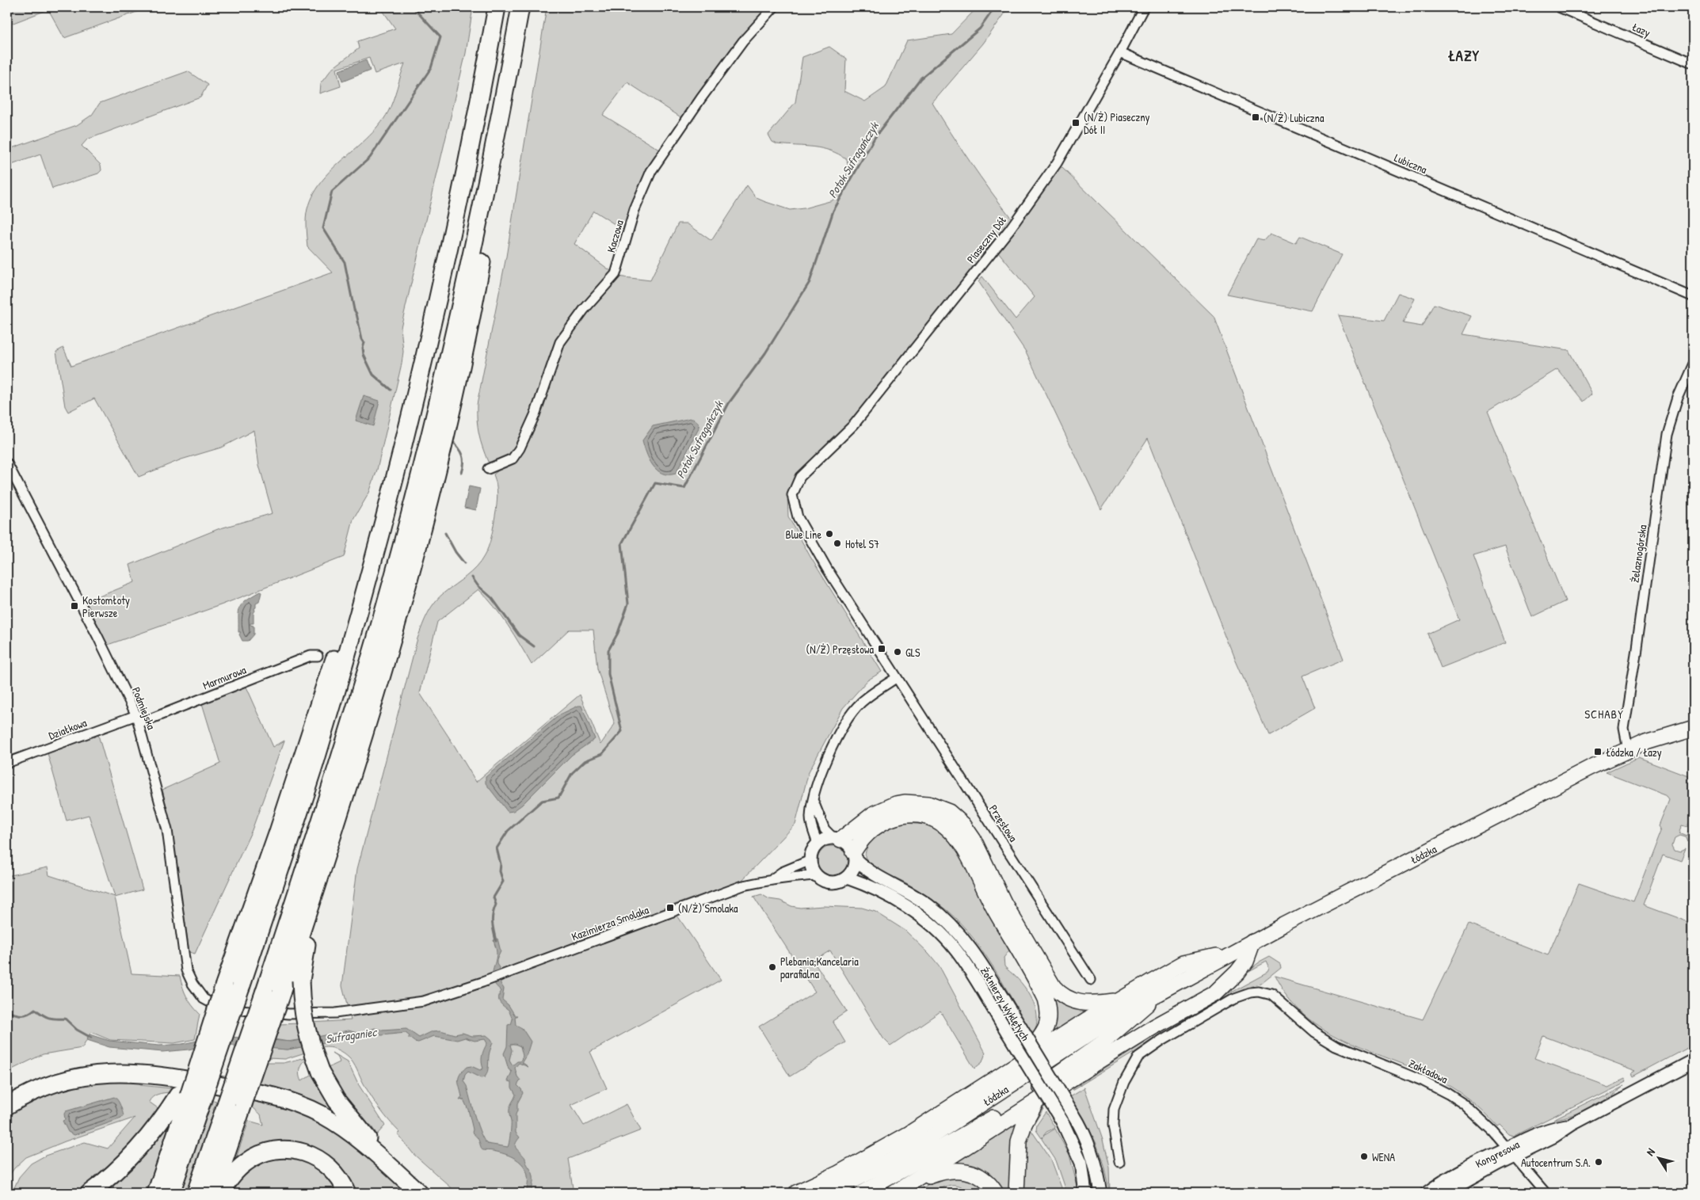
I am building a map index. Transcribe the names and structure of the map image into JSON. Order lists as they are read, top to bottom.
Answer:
{
  "streets": {
    "main road": ["Łódzka"],
    "street": [
      "Łazy",
      "Lubiczna",
      "Kaczowa",
      "Piaseczny Dół",
      "Żelaznogórska",
      "Marmurowa",
      "Podmiejska",
      "Działkowa",
      "Przęsłowa",
      "Kazimierza Smolaka",
      "Żołnierzy Wyklętych",
      "Zakładowa",
      "Kongresowa"
    ]
  },
  "crossings": [
    ["Lubiczna", "Piaseczny Dół"],
    ["Piaseczny Dół", "Przęsłowa"],
    ["Żelaznogórska", "Łódzka"],
    ["Marmurowa", "Podmiejska"],
    ["Marmurowa", "Działkowa"],
    ["Podmiejska", "Działkowa"],
    ["Podmiejska", "Kazimierza Smolaka"],
    ["Kazimierza Smolaka", "Żołnierzy Wyklętych"],
    ["Zakładowa", "Kongresowa"]
  ],
  "districts": ["ŁAZY", "SCHABY"],
  "water": ["Potok Sufragańczyk", "Sufraganiec"],
  "places": {
    "transit": [
      "(N/Ż) Lubiczna",
      "(N/Ż) Piaseczny Dół II",
      "Kostomłoty Pierwsze",
      "(N/Ż) Przęsłowa",
      "Łódzka / Łazy",
      "(N/Ż) Smolaka"
    ],
    "other": [
      "Blue Line",
      "Hotel S7",
      "GLS",
      "Plebania;Kancelaria parafialna",
      "WENA",
      "Autocentrum S.A."
    ]
  },
  "north": "top left"
}
